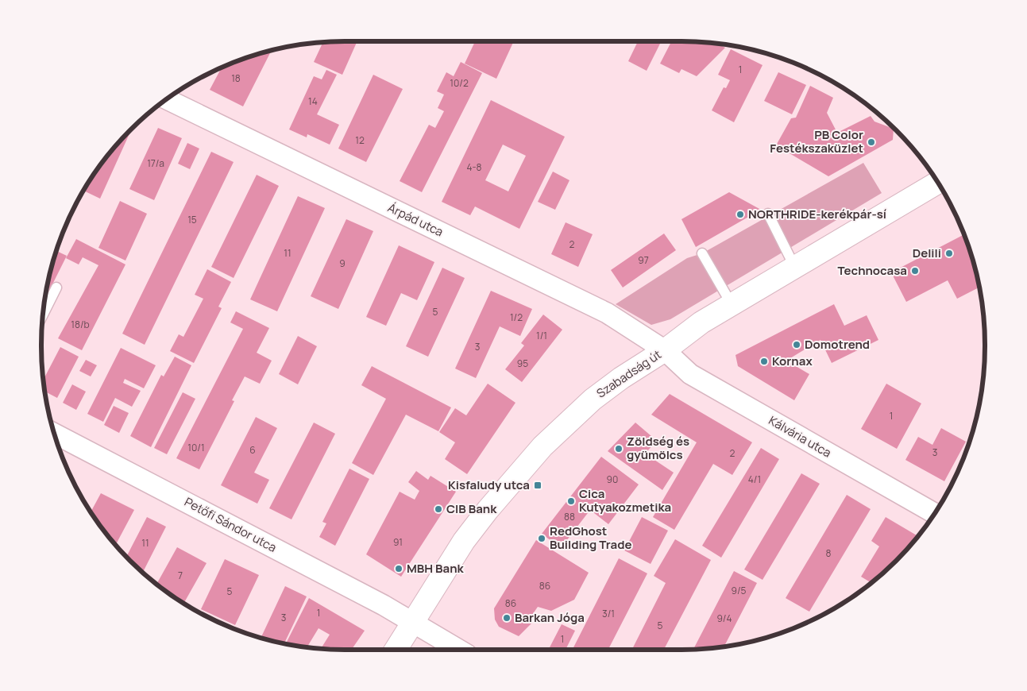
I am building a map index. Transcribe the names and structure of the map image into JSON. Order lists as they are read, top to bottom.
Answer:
{
  "streets": {
    "main road": ["Szabadság út"],
    "street": ["Árpád utca", "Kálvária utca", "Petőfi Sándor utca"]
  },
  "crossings": [
    ["Árpád utca", "Szabadság út"],
    ["Árpád utca", "Kálvária utca"],
    ["Szabadság út", "Kálvária utca"],
    ["Szabadság út", "Petőfi Sándor utca"]
  ],
  "places": {
    "other": [
      "PB Color Festékszaküzlet",
      "NORTHRIDE-kerékpár-sí",
      "Delili",
      "Technocasa",
      "Domotrend",
      "Kornax",
      "Zöldség és gyümölcs",
      "Cica Kutyakozmetika",
      "CIB Bank",
      "RedGhost Building Trade",
      "MBH Bank",
      "Barkan Jóga"
    ],
    "transit": ["Kisfaludy utca"]
  },
  "house_numbers": [
    "1",
    "18",
    "10/2",
    "14",
    "12",
    "17/a",
    "4-8",
    "15",
    "2",
    "11",
    "97",
    "9",
    "5",
    "1/2",
    "18/b",
    "1/1",
    "3",
    "95",
    "1",
    "10/1",
    "6",
    "3",
    "2",
    "90",
    "4/1",
    "88",
    "91",
    "11",
    "8",
    "7",
    "86",
    "9/5",
    "5",
    "86",
    "1",
    "3/1",
    "3",
    "9/4",
    "5",
    "1"
  ]
}
